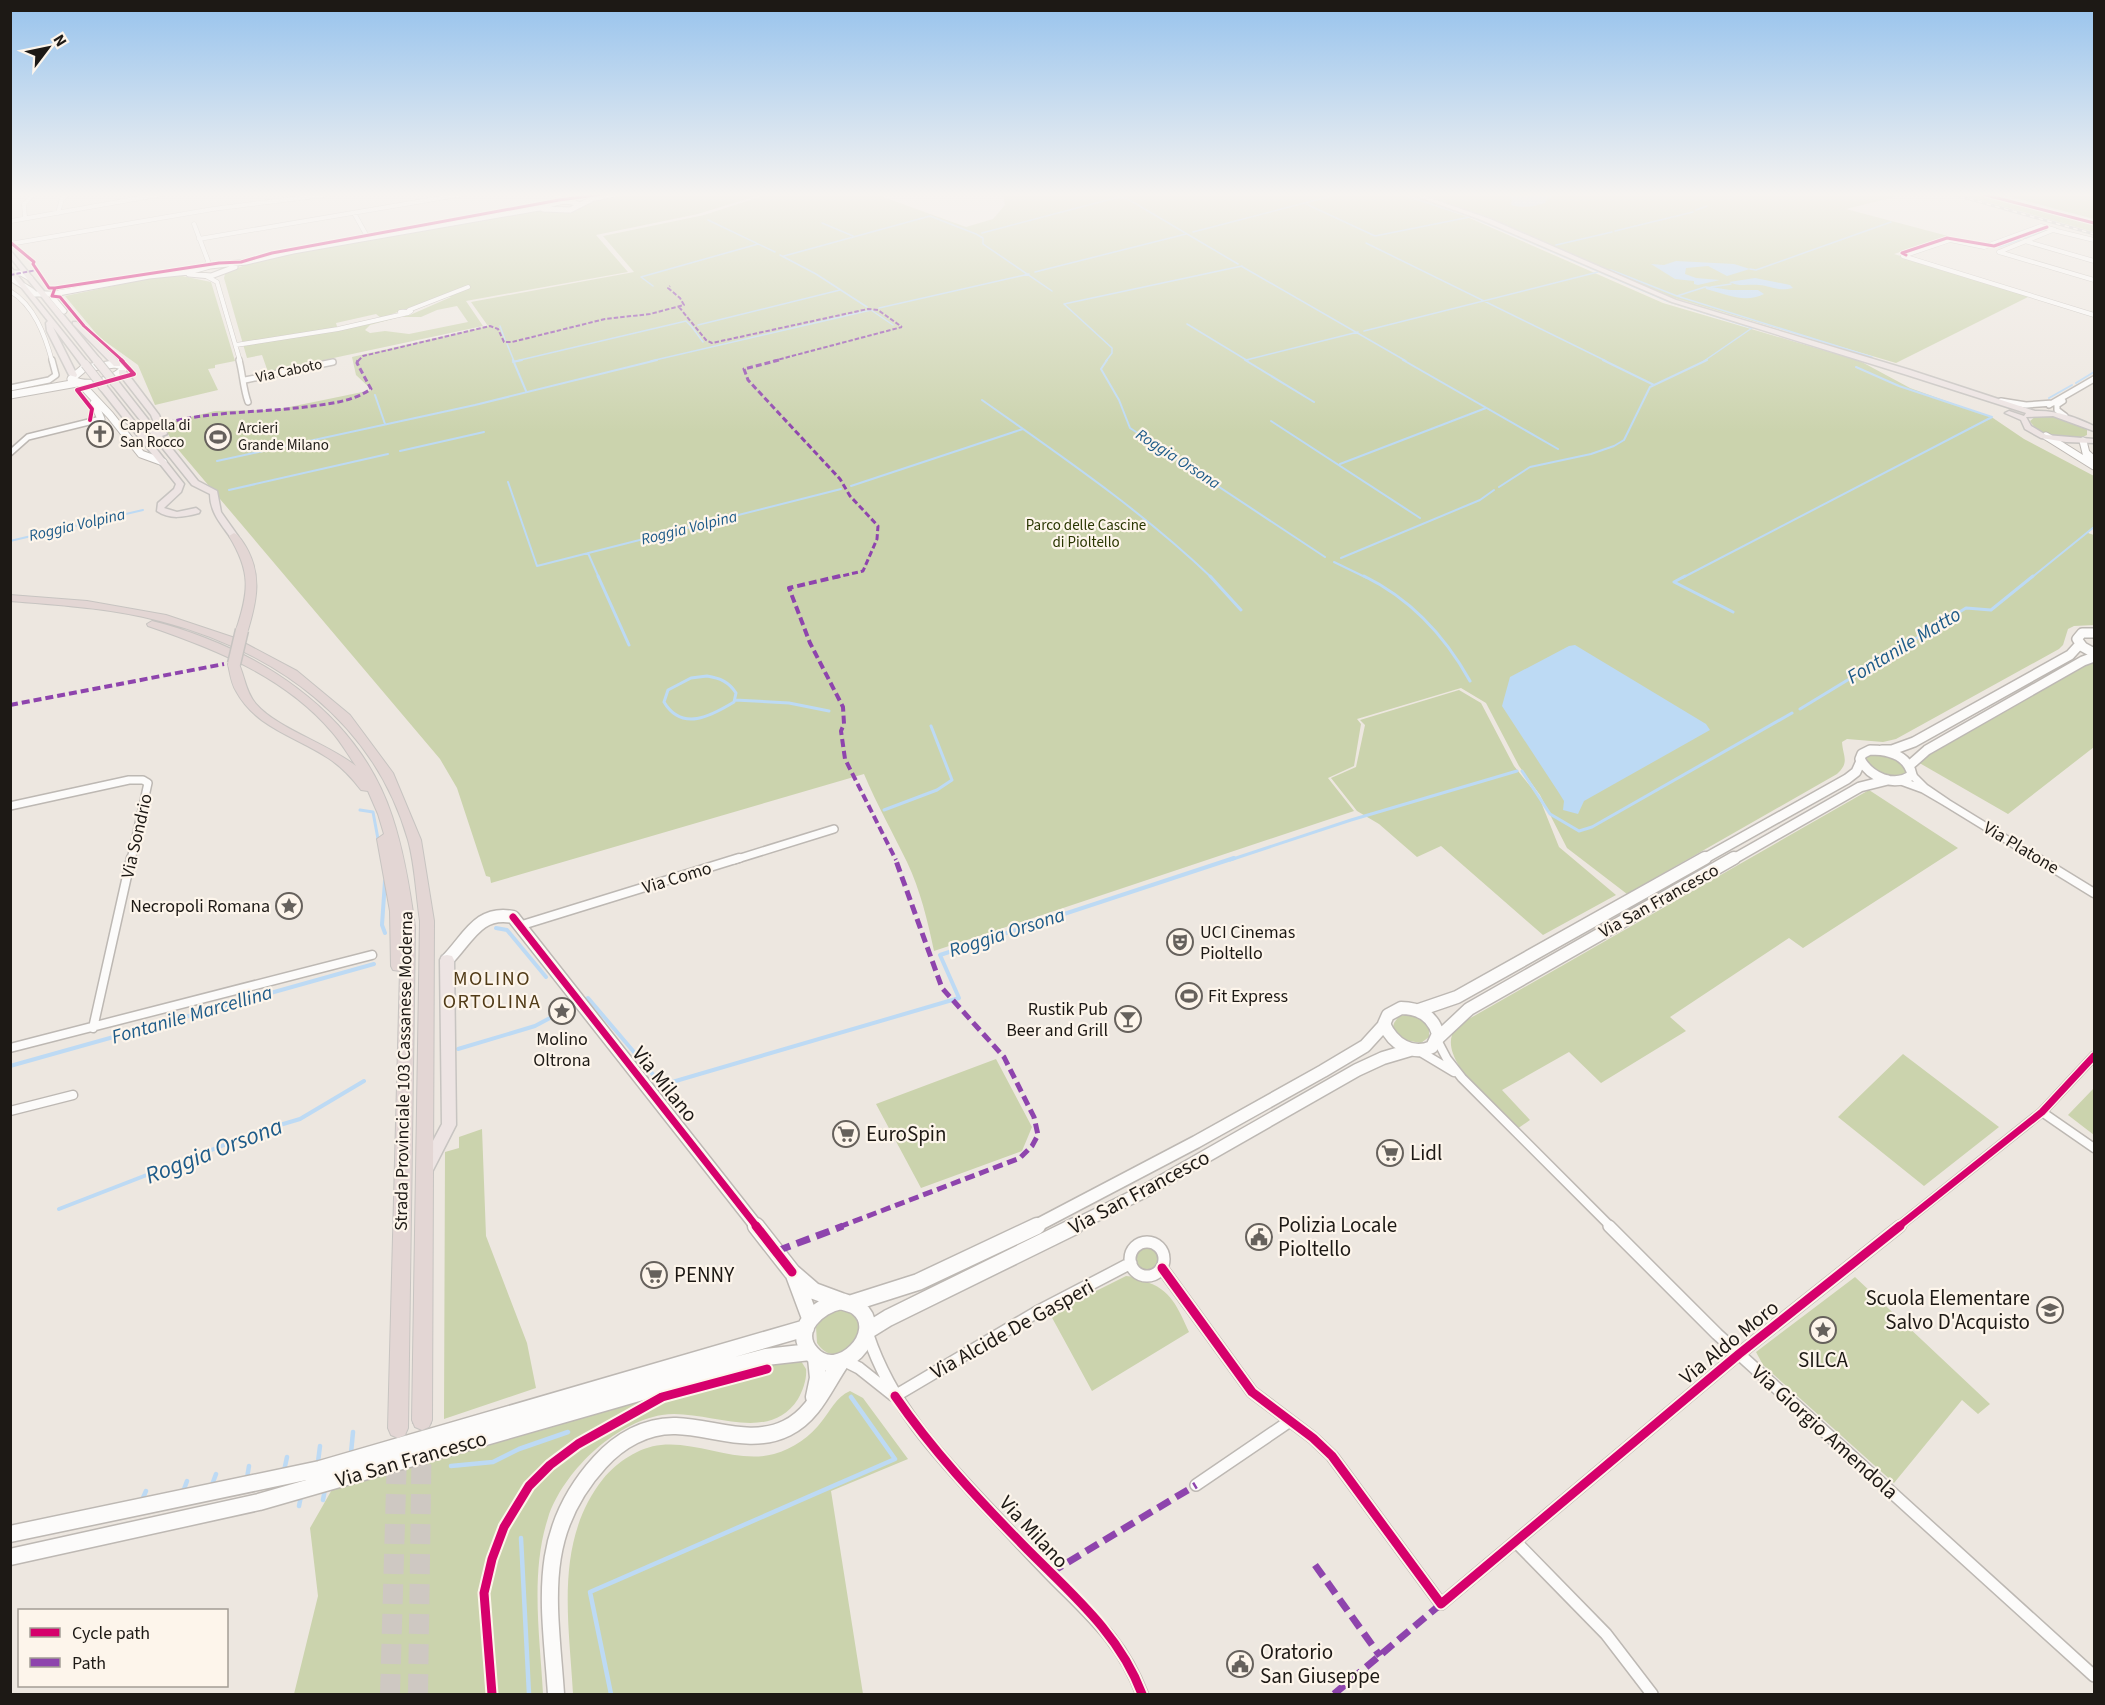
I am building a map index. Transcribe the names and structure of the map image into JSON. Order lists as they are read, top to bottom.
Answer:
{
  "streets": {
    "highway": ["Strada Provinciale 103 Cassanese Moderna"],
    "street": [
      "Via Caboto",
      "Via Sondrio",
      "Via Platone",
      "Via Como",
      "Via San Francesco",
      "Via Milano",
      "Via Alcide De Gasperi",
      "Via Aldo Moro",
      "Via Giorgio Amendola"
    ]
  },
  "crossings": [
    ["Via Como", "Via Milano"],
    ["Via San Francesco", "Via Milano"],
    ["Via San Francesco", "Via Giorgio Amendola"],
    ["Via Milano", "Via Alcide De Gasperi"],
    ["Via Alcide De Gasperi", "Via Aldo Moro"],
    ["Via Aldo Moro", "Via Giorgio Amendola"]
  ],
  "districts": ["MOLINO ORTOLINA"],
  "water": [
    "Roggia Orsona",
    "Roggia Volpina",
    "Fontanile Matto",
    "Fontanile Marcellina"
  ],
  "parks": ["Parco delle Cascine di Pioltello"],
  "places": {
    "church": ["Cappella di San Rocco"],
    "sports": ["Arcieri Grande Milano", "Fit Express"],
    "place": ["Necropoli Romana", "Molino Oltrona", "SILCA"],
    "theatre": ["UCI Cinemas Pioltello"],
    "bar": ["Rustik Pub Beer and Grill"],
    "supermarket": ["EuroSpin", "Lidl", "PENNY"],
    "public building": ["Polizia Locale Pioltello", "Oratorio San Giuseppe"],
    "school or university": ["Scuola Elementare Salvo D'Acquisto"]
  },
  "legend": ["Cycle path", "Path"],
  "north": "top right"
}
